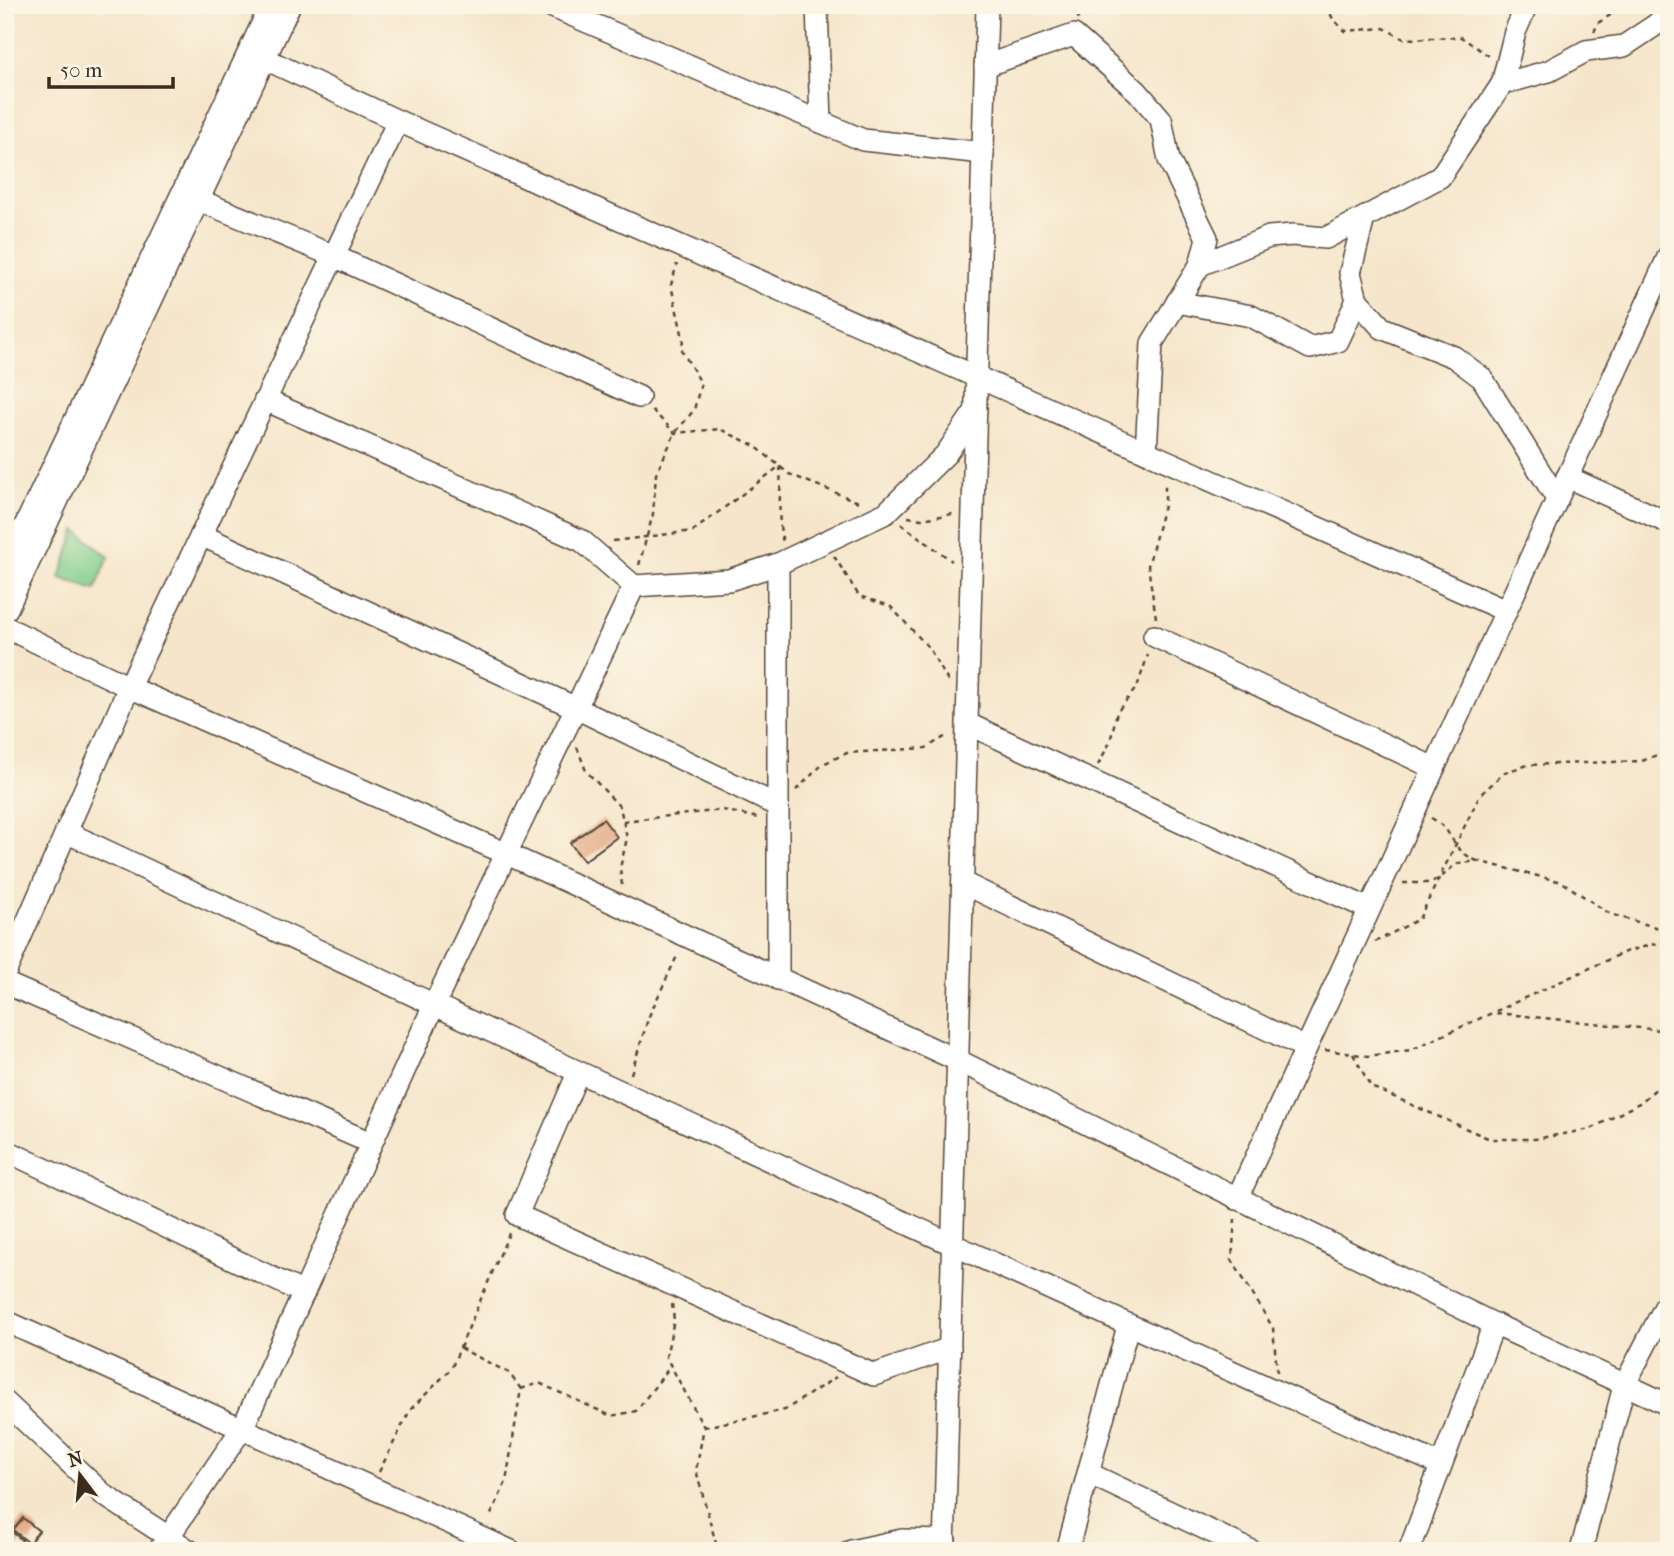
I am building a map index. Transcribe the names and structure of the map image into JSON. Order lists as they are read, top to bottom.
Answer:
{
  "scale_bar": "50 m",
  "north": "top"
}
